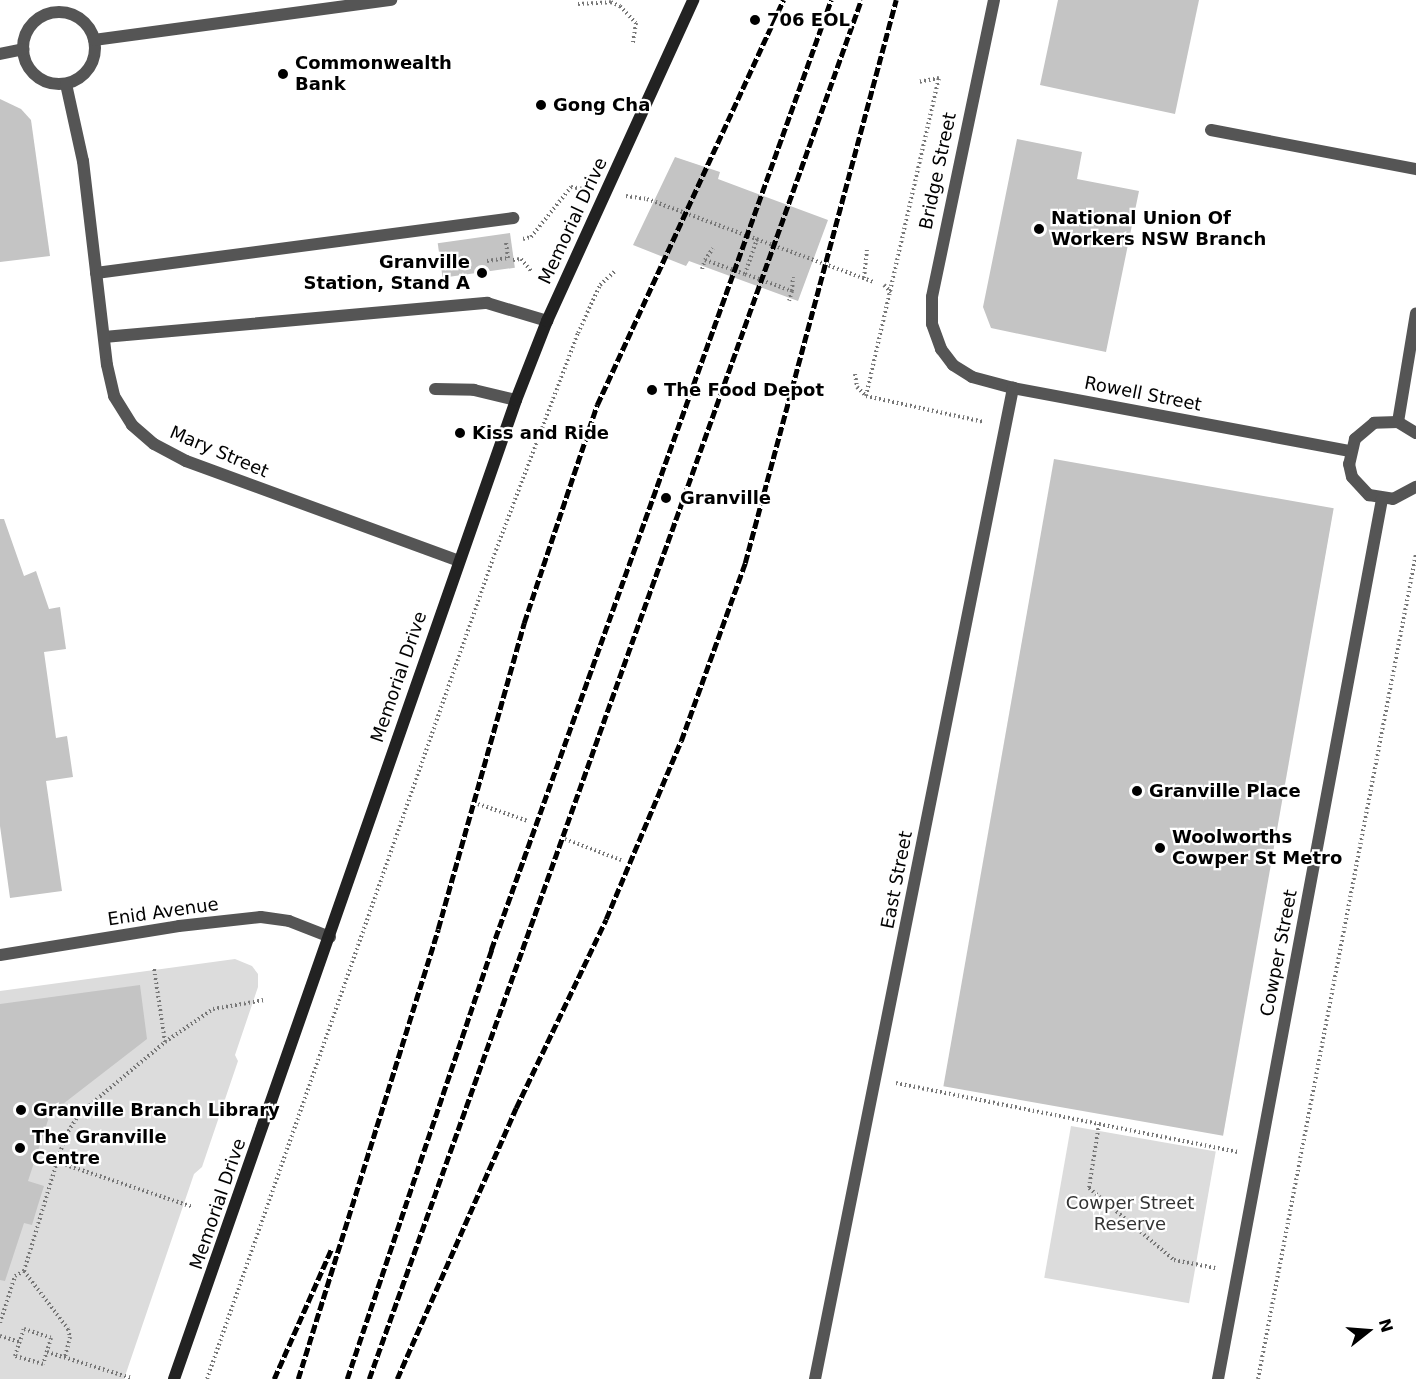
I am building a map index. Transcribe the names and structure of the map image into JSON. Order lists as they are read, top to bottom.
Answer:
{
  "streets": {
    "main road": ["Memorial Drive"],
    "street": [
      "Bridge Street",
      "Rowell Street",
      "Mary Street",
      "East Street",
      "Enid Avenue",
      "Cowper Street"
    ]
  },
  "crossings": [
    ["Bridge Street", "Rowell Street"],
    ["Memorial Drive", "Mary Street"],
    ["Memorial Drive", "Enid Avenue"],
    ["Rowell Street", "East Street"]
  ],
  "parks": ["Cowper Street Reserve"],
  "places": [
    "706 EOL",
    "Commonwealth Bank",
    "Gong Cha",
    "National Union Of Workers NSW Branch",
    "Granville Station, Stand A",
    "The Food Depot",
    "Kiss and Ride",
    "Granville",
    "Granville Place",
    "Woolworths Cowper St Metro",
    "Granville Branch Library",
    "The Granville Centre"
  ],
  "north": "right"
}
